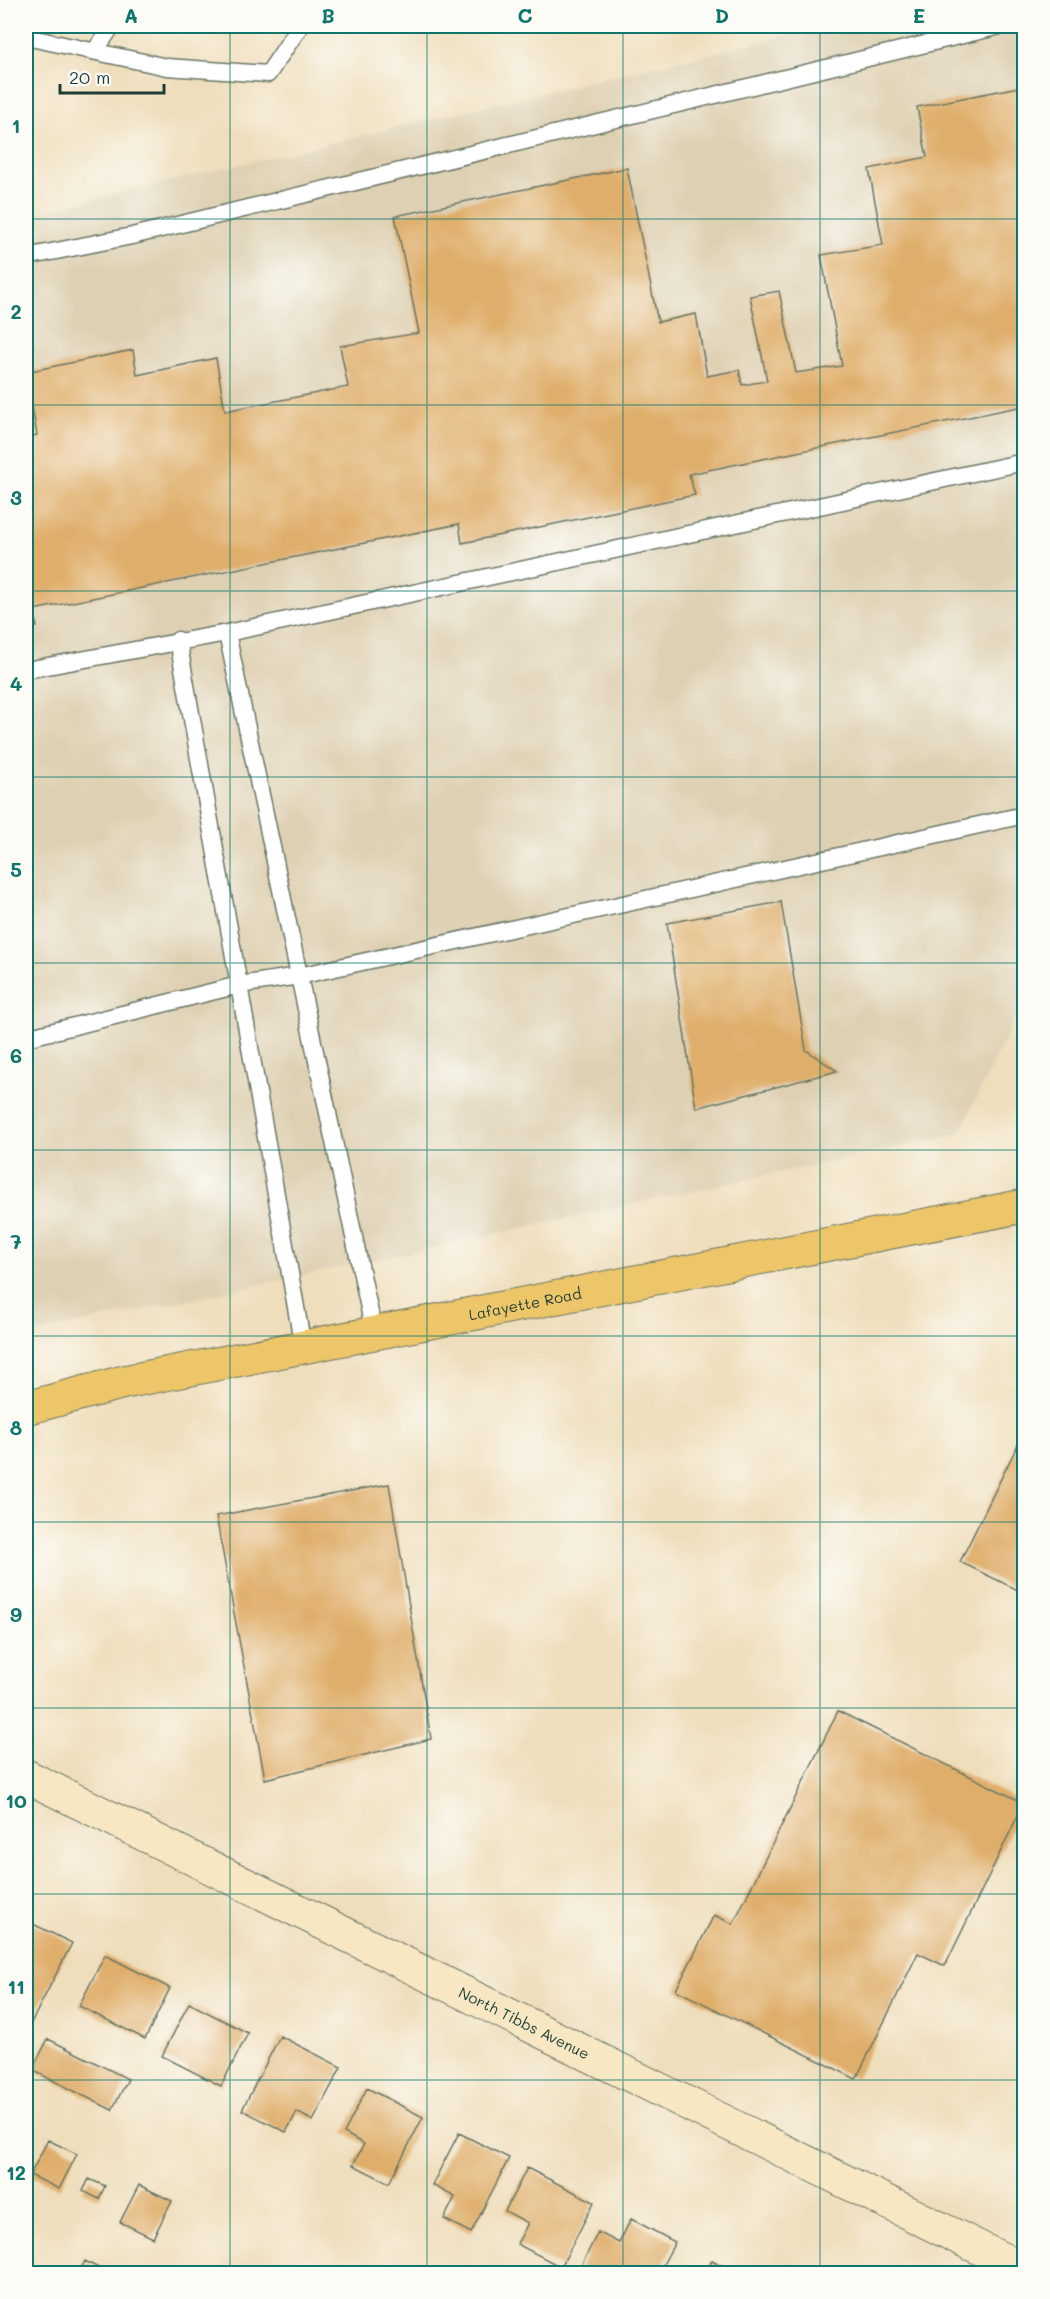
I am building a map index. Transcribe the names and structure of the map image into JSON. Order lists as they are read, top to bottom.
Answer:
{
  "streets": {
    "main road": ["Lafayette Road"],
    "street": ["North Tibbs Avenue"]
  },
  "scale_bar": "20 m",
  "grid": {
    "columns": [
      "A",
      "B",
      "C",
      "D",
      "E"
    ],
    "rows": [
      "1",
      "2",
      "3",
      "4",
      "5",
      "6",
      "7",
      "8",
      "9",
      "10",
      "11",
      "12"
    ]
  }
}
